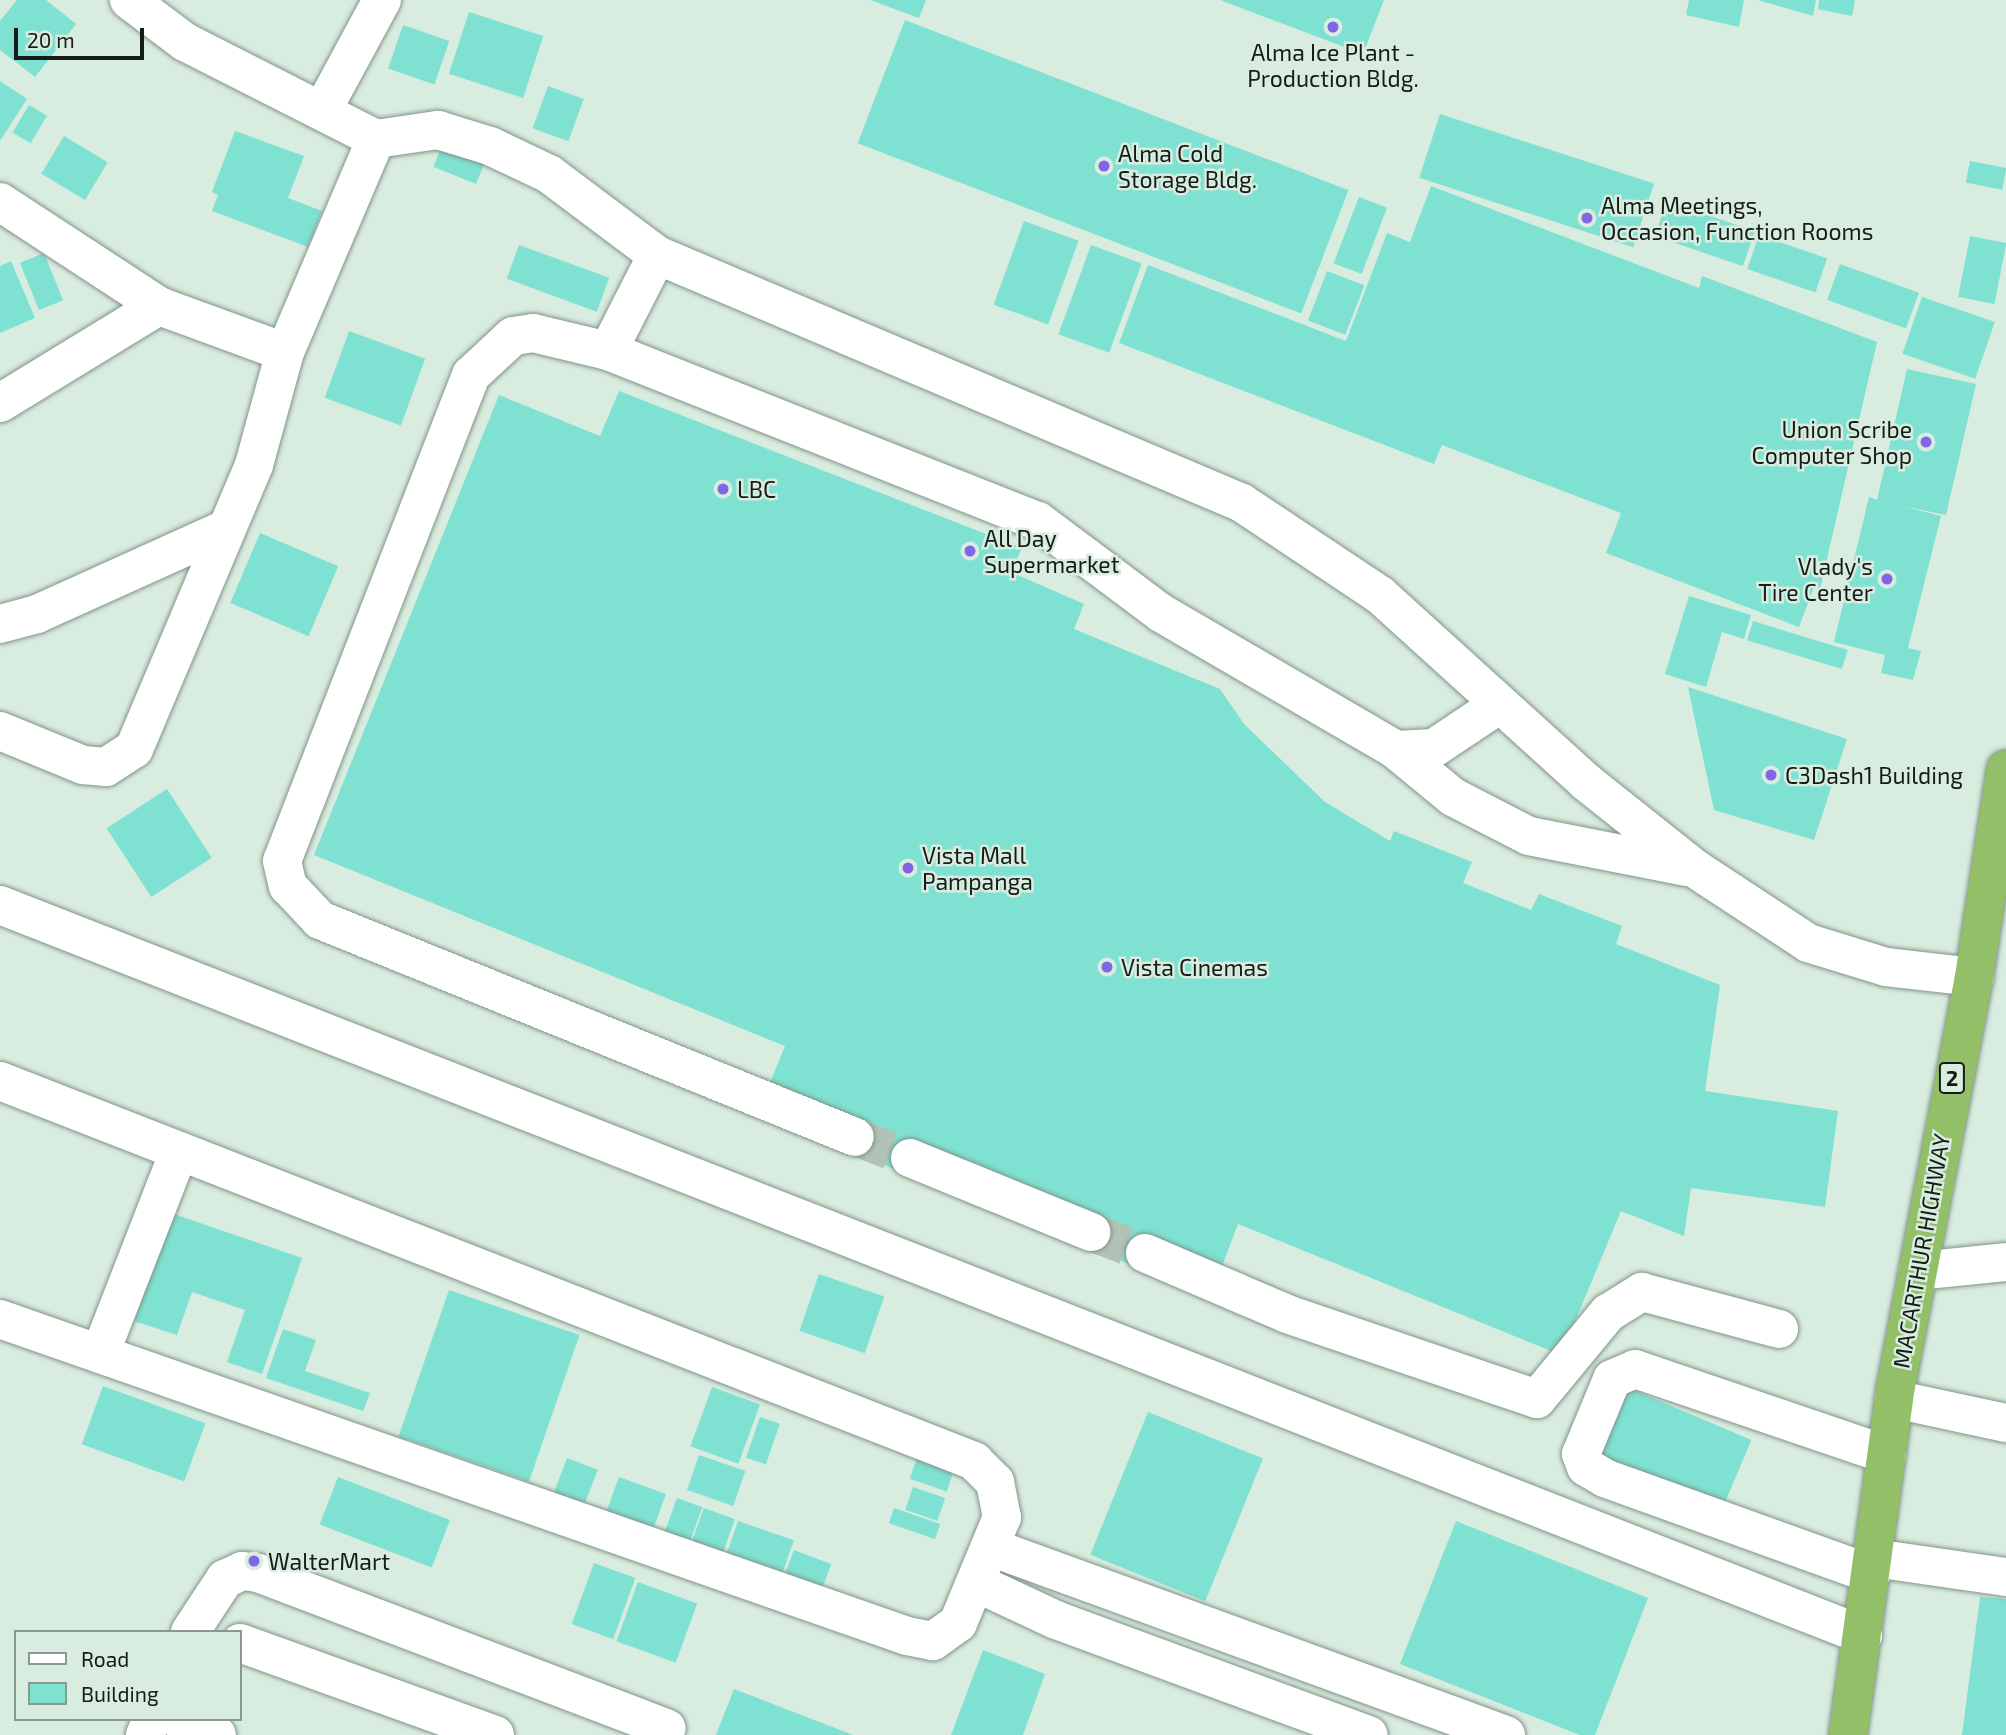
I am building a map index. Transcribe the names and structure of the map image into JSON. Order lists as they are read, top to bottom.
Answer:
{
  "streets": {
    "highway": ["2", "MACARTHUR HIGHWAY"]
  },
  "places": [
    "Alma Ice Plant - Production Bldg.",
    "Alma Cold Storage Bldg.",
    "Alma Meetings, Occasion, Function Rooms",
    "Union Scribe Computer Shop",
    "LBC",
    "All Day Supermarket",
    "Vlady's Tire Center",
    "C3Dash1 Building",
    "Vista Mall Pampanga",
    "Vista Cinemas",
    "WalterMart"
  ],
  "legend": ["Road", "Building"],
  "scale_bar": "20 m"
}
